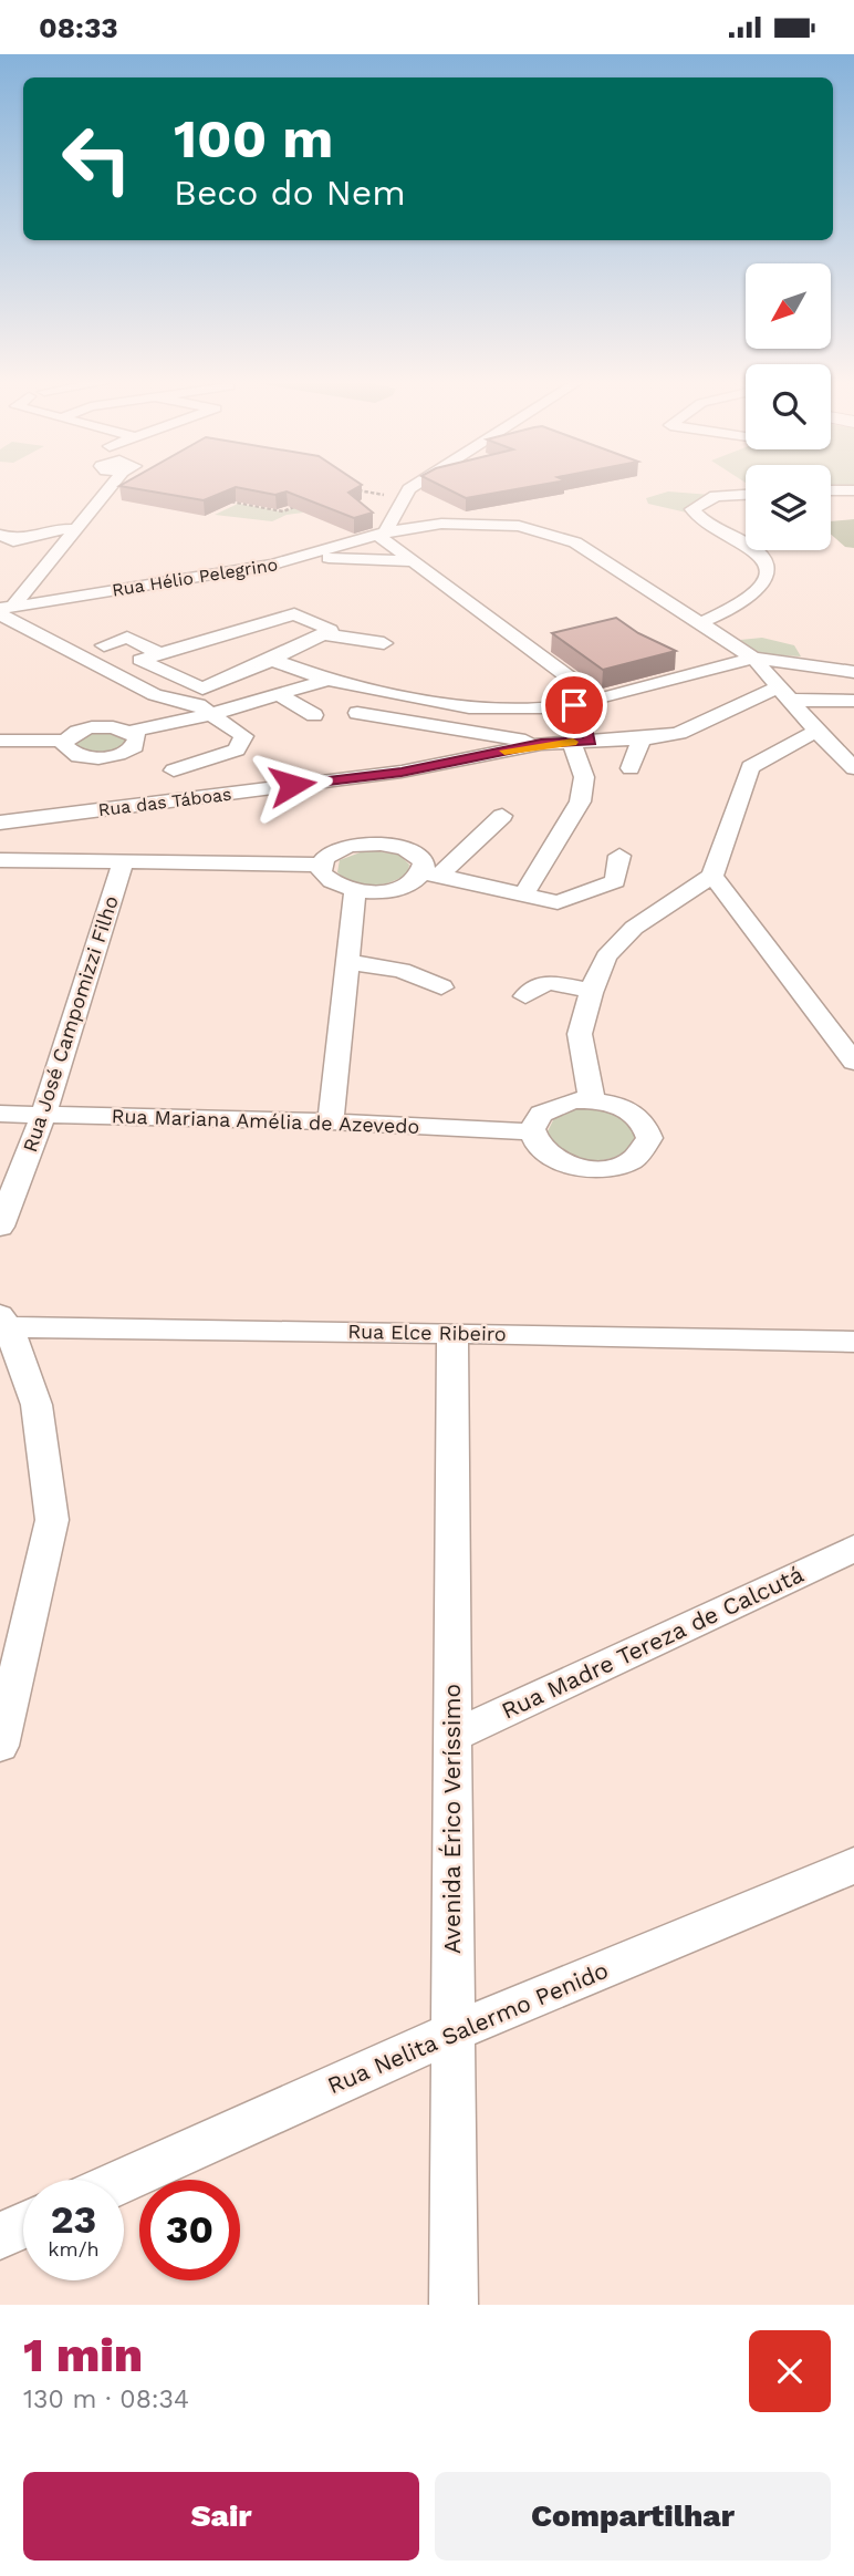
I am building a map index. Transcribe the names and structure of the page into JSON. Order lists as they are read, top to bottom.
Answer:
{
  "streets": {
    "street": [
      "Rua Hélio Pelegrino",
      "Rua das Táboas",
      "Rua José Campomizzi Filho",
      "Rua Mariana Amélia de Azevedo",
      "Rua Elce Ribeiro",
      "Rua Madre Tereza de Calcutá",
      "Avenida Érico Veríssimo",
      "Rua Nelita Salermo Penido"
    ]
  },
  "crossings": [
    ["Rua José Campomizzi Filho", "Rua Mariana Amélia de Azevedo"],
    ["Rua Elce Ribeiro", "Avenida Érico Veríssimo"],
    ["Rua Madre Tereza de Calcutá", "Avenida Érico Veríssimo"],
    ["Avenida Érico Veríssimo", "Rua Nelita Salermo Penido"]
  ],
  "north": "bottom left",
  "page": {
    "status": "08:33",
    "turn": ["100 m", "Beco do Nem"],
    "speed": "23 km/h",
    "limit": "30",
    "heading": ["1 min", "130 m · 08:34"],
    "buttons": ["Sair", "Compartilhar"]
  }
}
